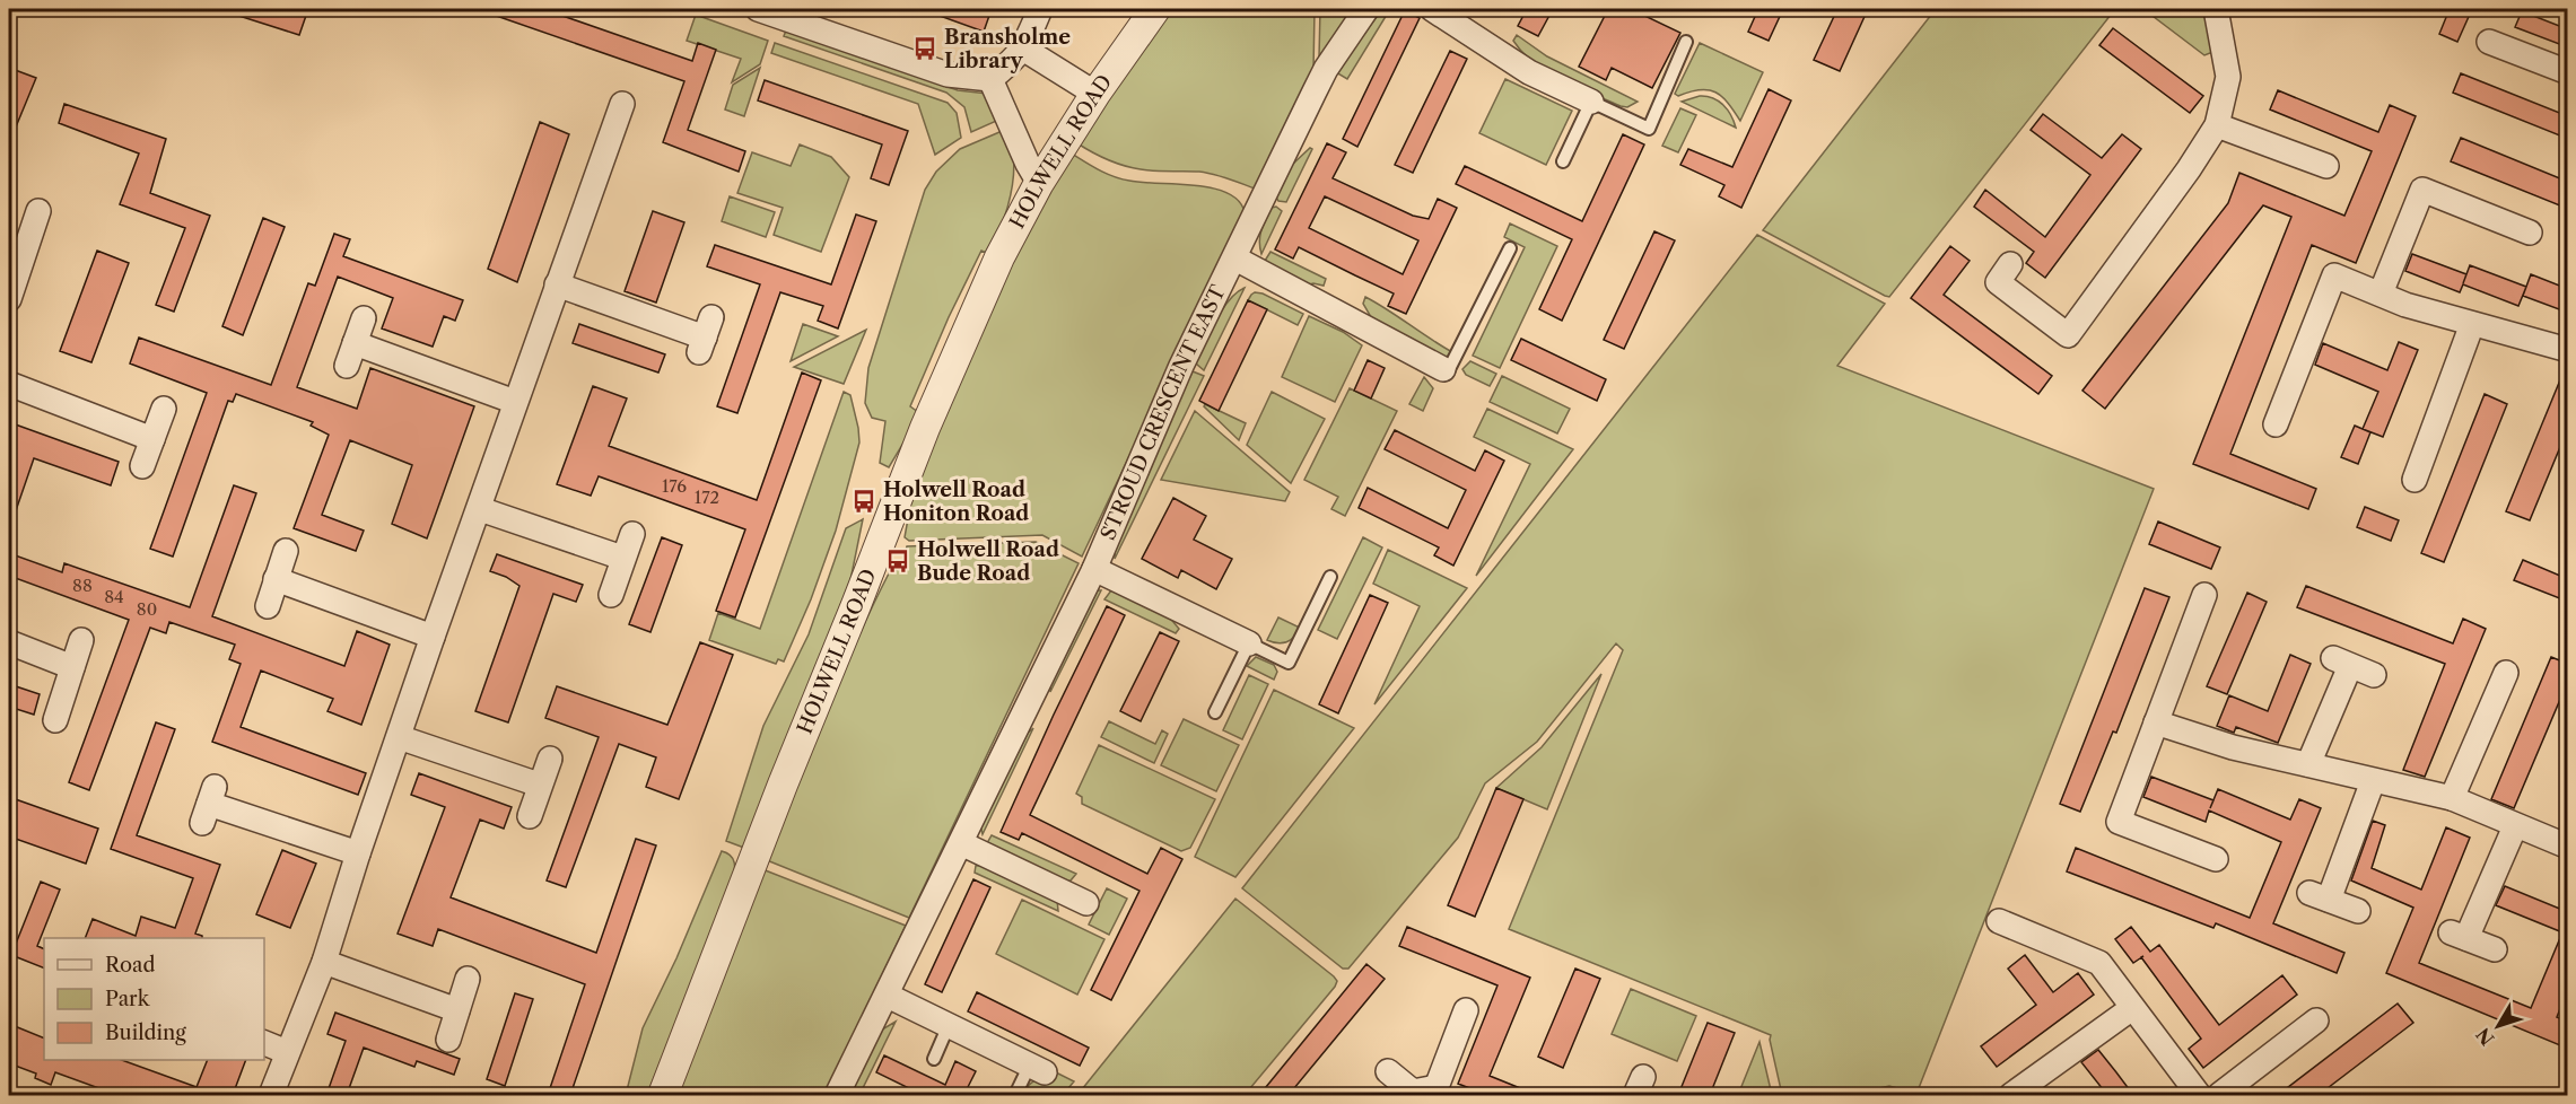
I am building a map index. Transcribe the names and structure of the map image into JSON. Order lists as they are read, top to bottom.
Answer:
{
  "streets": {
    "street": ["HOLWELL ROAD", "STROUD CRESCENT EAST"]
  },
  "places": {
    "bus stop": ["Bransholme Library", "Holwell Road Honiton Road", "Holwell Road Bude Road"]
  },
  "house_numbers": [
    "176",
    "172",
    "88",
    "84",
    "80"
  ],
  "legend": ["Road", "Park", "Building"],
  "north": "bottom left"
}
